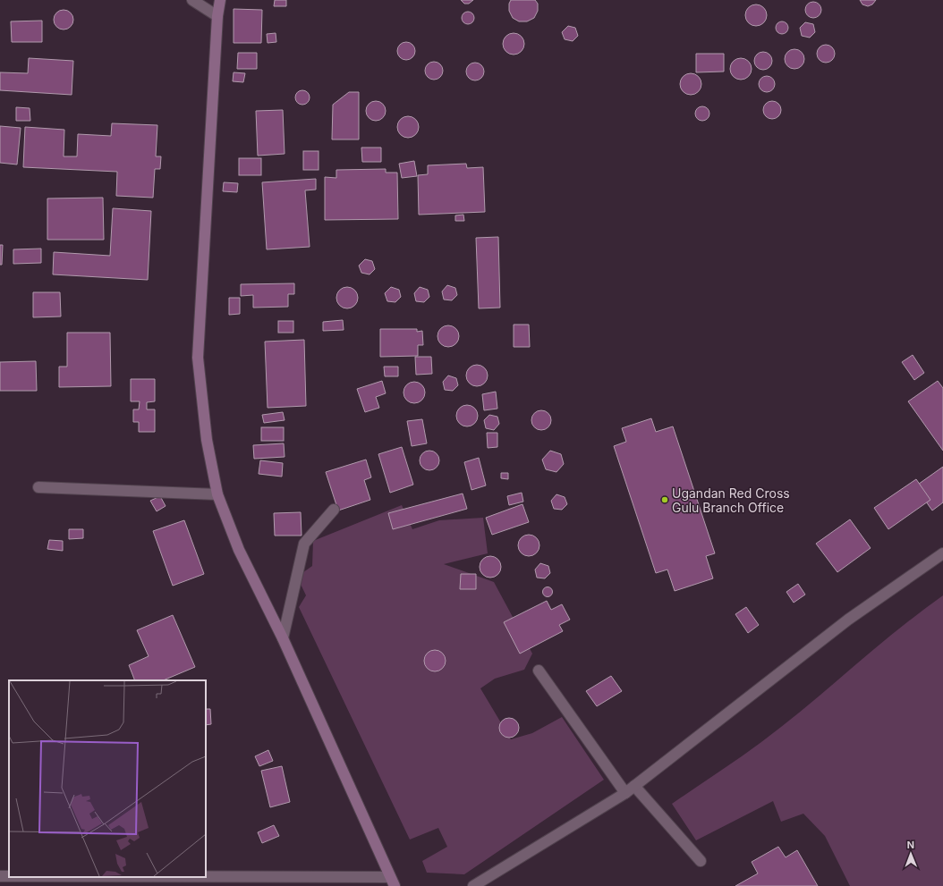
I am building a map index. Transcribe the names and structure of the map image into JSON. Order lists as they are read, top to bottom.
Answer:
{
  "places": ["Ugandan Red Cross Gulu Branch Office"],
  "north": "top"
}
